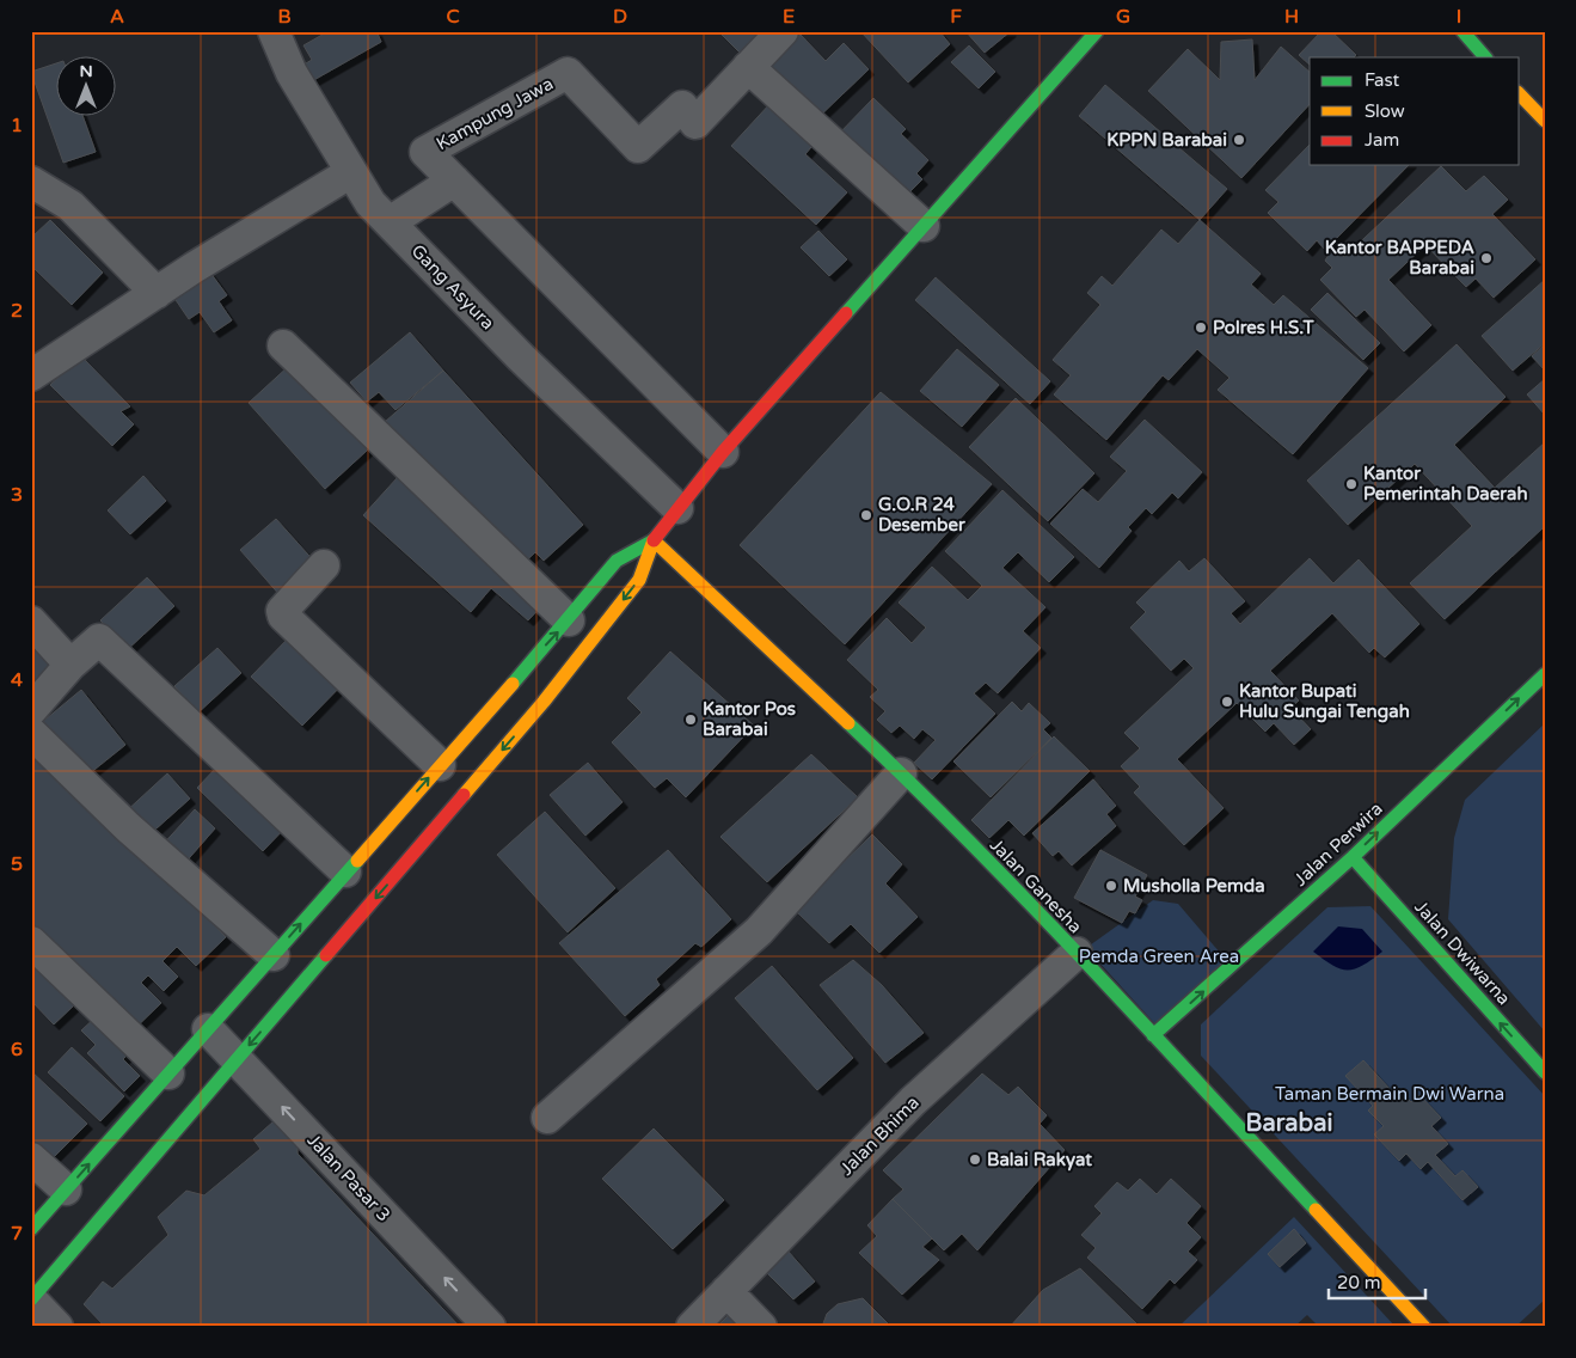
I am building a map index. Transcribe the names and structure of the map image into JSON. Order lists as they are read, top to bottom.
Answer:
{
  "streets": {
    "street": [
      "Kampung Jawa",
      "Gang Asyura",
      "Jalan Perwira",
      "Jalan Ganesha",
      "Jalan Dwiwarna",
      "Jalan Bhima",
      "Jalan Pasar 3"
    ]
  },
  "crossings": [
    ["Jalan Perwira", "Jalan Ganesha"],
    ["Jalan Perwira", "Jalan Dwiwarna"],
    ["Jalan Ganesha", "Jalan Bhima"]
  ],
  "one_way": ["Jalan Perwira", "Jalan Dwiwarna", "Jalan Pasar 3"],
  "districts": ["Barabai"],
  "parks": ["Pemda Green Area", "Taman Bermain Dwi Warna"],
  "places": [
    "KPPN Barabai",
    "Kantor BAPPEDA Barabai",
    "Polres H.S.T",
    "Kantor Pemerintah Daerah",
    "G.O.R 24 Desember",
    "Kantor Bupati Hulu Sungai Tengah",
    "Kantor Pos Barabai",
    "Musholla Pemda",
    "Balai Rakyat"
  ],
  "legend": ["Fast", "Slow", "Jam"],
  "scale_bar": "20 m",
  "north": "top",
  "grid": {
    "columns": [
      "A",
      "B",
      "C",
      "D",
      "E",
      "F",
      "G",
      "H",
      "I"
    ],
    "rows": [
      "1",
      "2",
      "3",
      "4",
      "5",
      "6",
      "7"
    ]
  }
}
